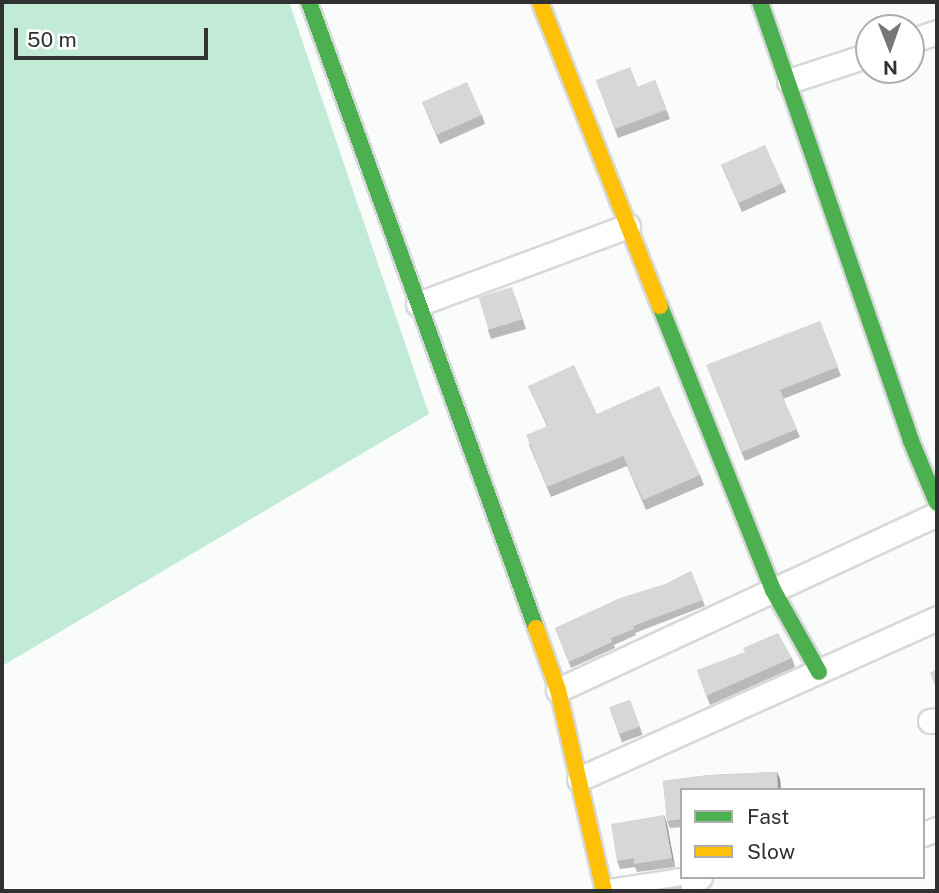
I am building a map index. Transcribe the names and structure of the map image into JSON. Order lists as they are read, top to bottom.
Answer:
{
  "legend": ["Fast", "Slow"],
  "scale_bar": "50 m",
  "north": "bottom"
}
